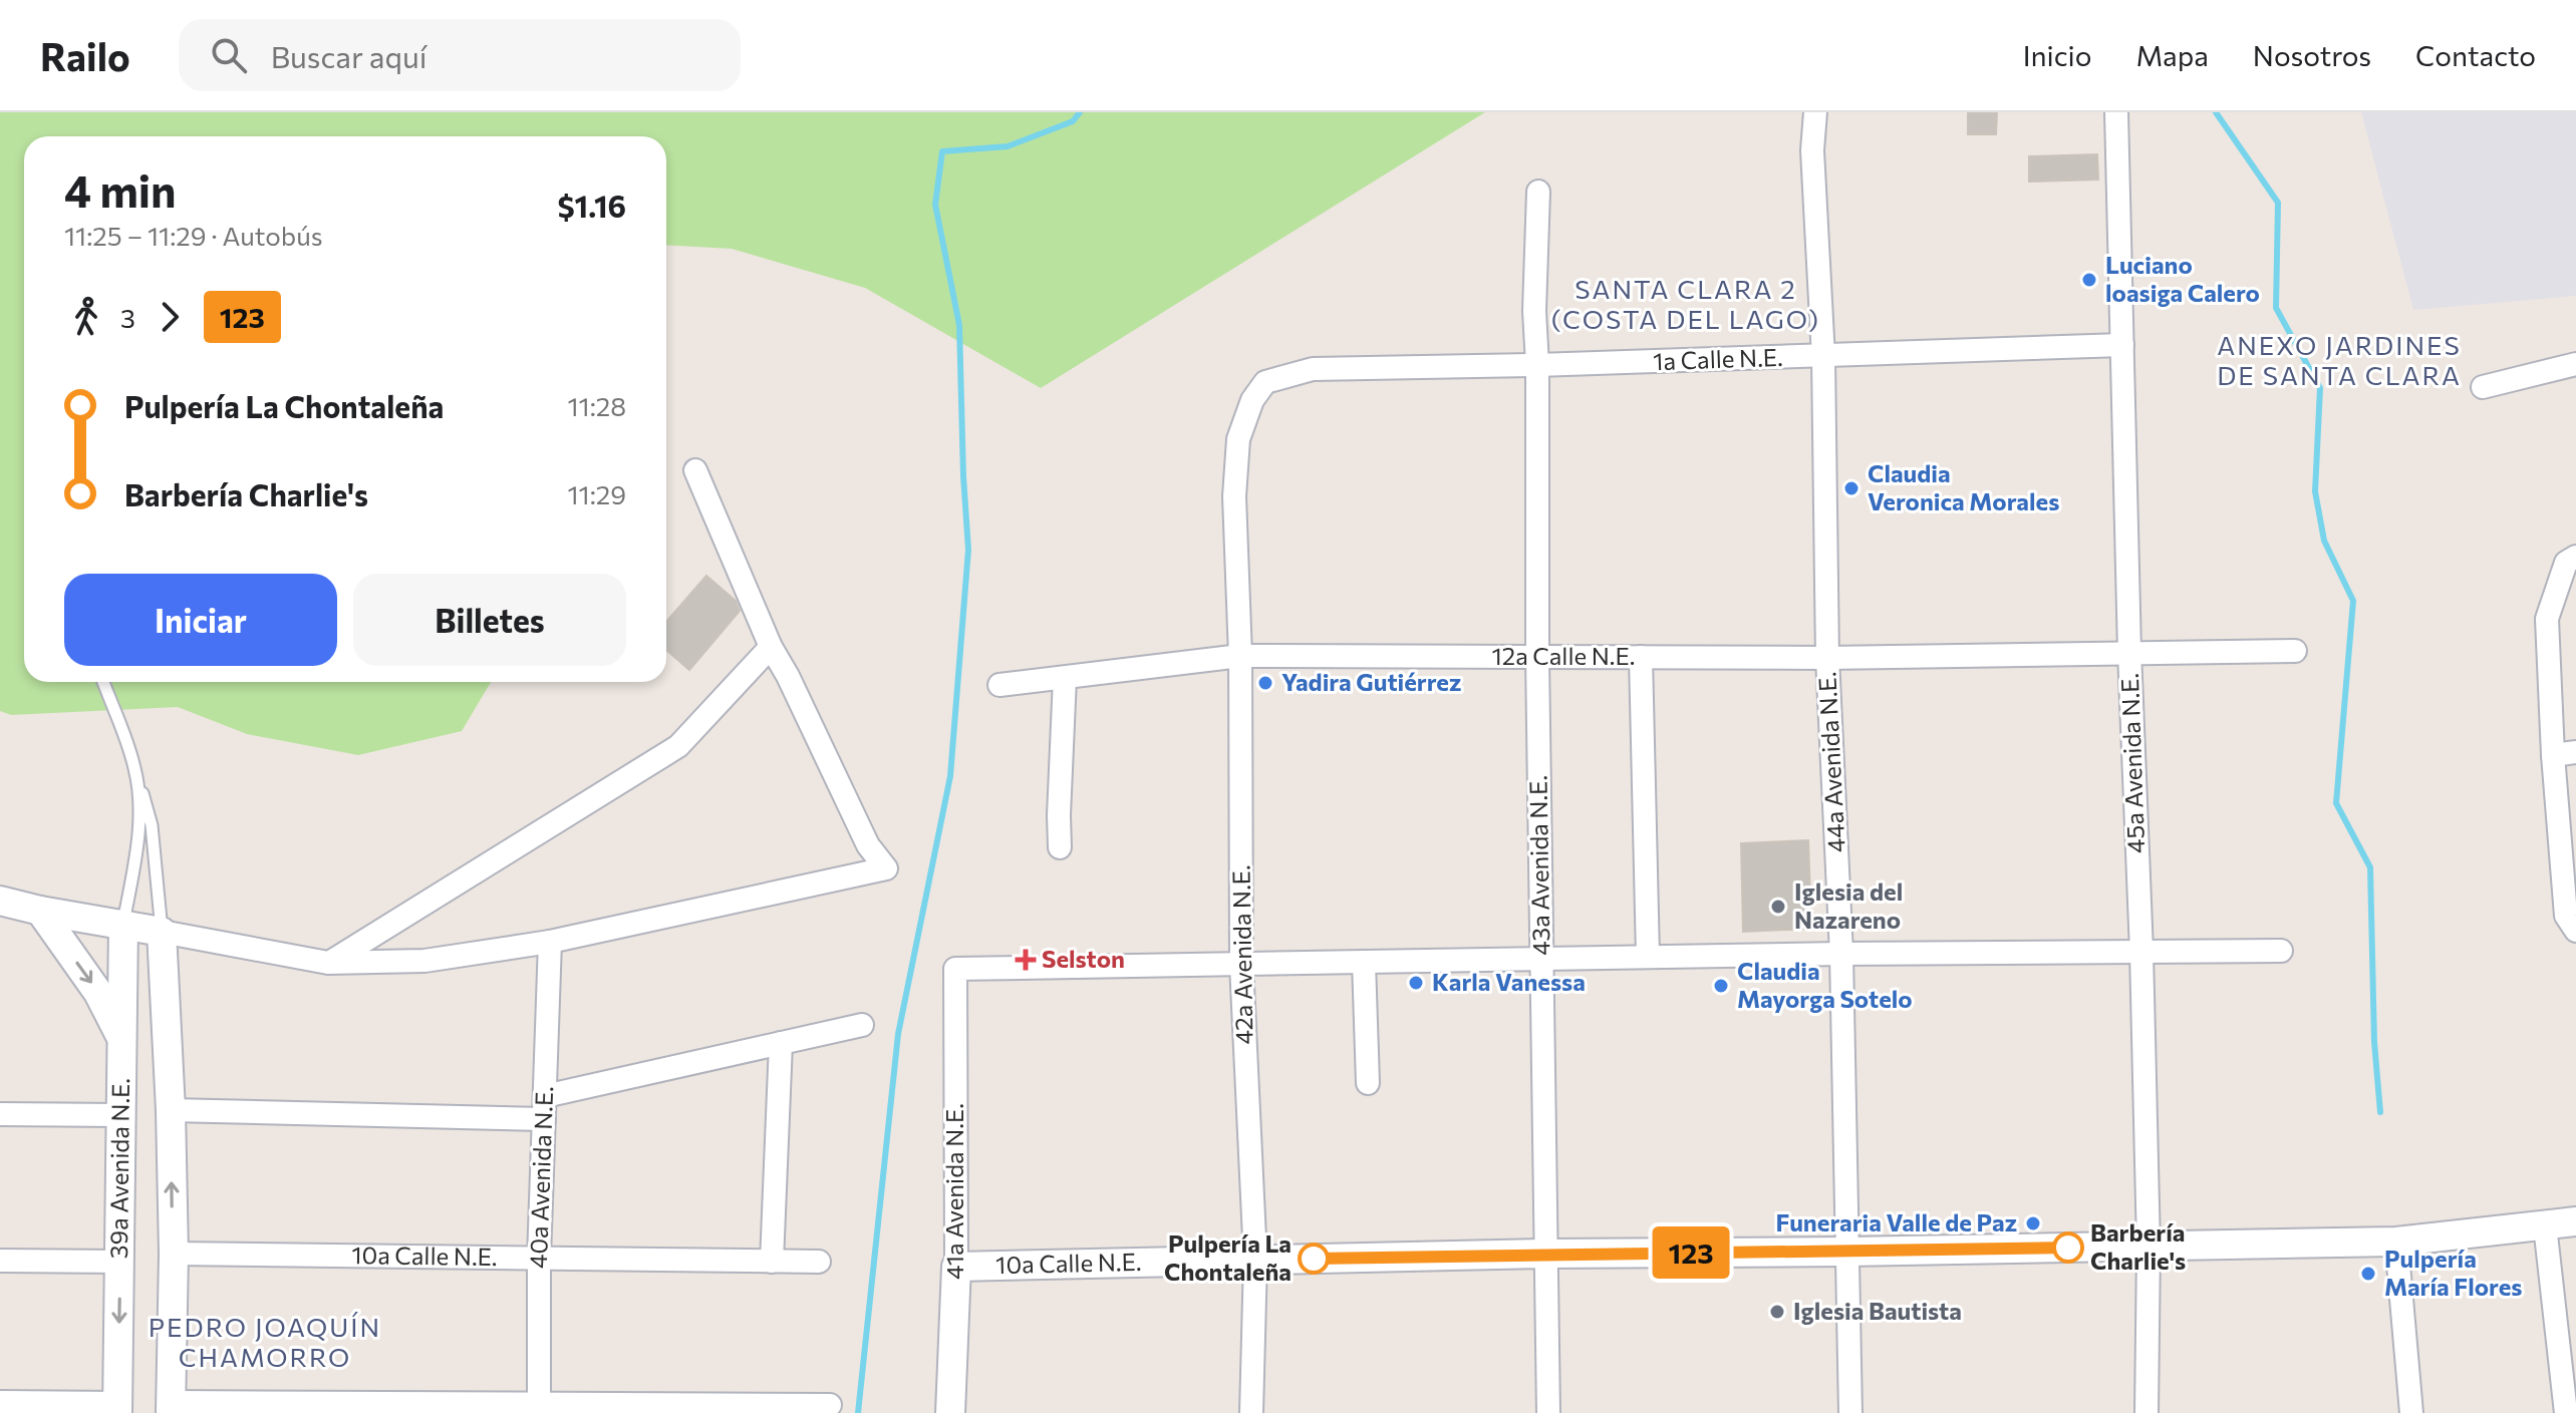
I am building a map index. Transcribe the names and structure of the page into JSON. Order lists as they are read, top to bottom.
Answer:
{
  "streets": {
    "street": [
      "1a Calle N.E.",
      "12a Calle N.E.",
      "44a Avenida N.E.",
      "45a Avenida N.E.",
      "43a Avenida N.E.",
      "42a Avenida N.E.",
      "39a Avenida N.E.",
      "40a Avenida N.E.",
      "41a Avenida N.E.",
      "10a Calle N.E."
    ]
  },
  "crossings": [
    ["1a Calle N.E.", "44a Avenida N.E."],
    ["1a Calle N.E.", "45a Avenida N.E."],
    ["1a Calle N.E.", "43a Avenida N.E."],
    ["1a Calle N.E.", "42a Avenida N.E."],
    ["12a Calle N.E.", "44a Avenida N.E."],
    ["12a Calle N.E.", "45a Avenida N.E."],
    ["12a Calle N.E.", "43a Avenida N.E."],
    ["12a Calle N.E.", "42a Avenida N.E."],
    ["44a Avenida N.E.", "10a Calle N.E."],
    ["45a Avenida N.E.", "10a Calle N.E."],
    ["43a Avenida N.E.", "10a Calle N.E."],
    ["42a Avenida N.E.", "41a Avenida N.E."],
    ["42a Avenida N.E.", "10a Calle N.E."],
    ["39a Avenida N.E.", "10a Calle N.E."],
    ["40a Avenida N.E.", "10a Calle N.E."],
    ["41a Avenida N.E.", "10a Calle N.E."]
  ],
  "districts": ["SANTA CLARA 2 (COSTA DEL LAGO)", "ANEXO JARDINES DE SANTA CLARA", "PEDRO JOAQUÍN CHAMORRO"],
  "places": {
    "other": [
      "Luciano loasiga Calero",
      "Claudia Veronica Morales",
      "Yadira Gutiérrez",
      "Iglesia del Nazareno",
      "Karla Vanessa",
      "Claudia Mayorga Sotelo",
      "Funeraria Valle de Paz",
      "Barbería Charlie's",
      "Pulpería La Chontaleña",
      "Pulpería María Flores",
      "Iglesia Bautista"
    ],
    "health": ["Selston"]
  },
  "lines": ["bus line 123"],
  "page": {
    "header": "Railo",
    "search": "Buscar aquí",
    "nav": [
      "Inicio",
      "Mapa",
      "Nosotros",
      "Contacto"
    ],
    "on_map": "123",
    "heading": ["4 min", "11:25 – 11:29 · Autobús", "$1.16"],
    "legs": ["3", "123"],
    "list": [
      {
        "name": "Pulpería La Chontaleña",
        "value": "11:28"
      },
      {
        "name": "Barbería Charlie's",
        "value": "11:29"
      }
    ],
    "buttons": ["Iniciar", "Billetes"]
  }
}
